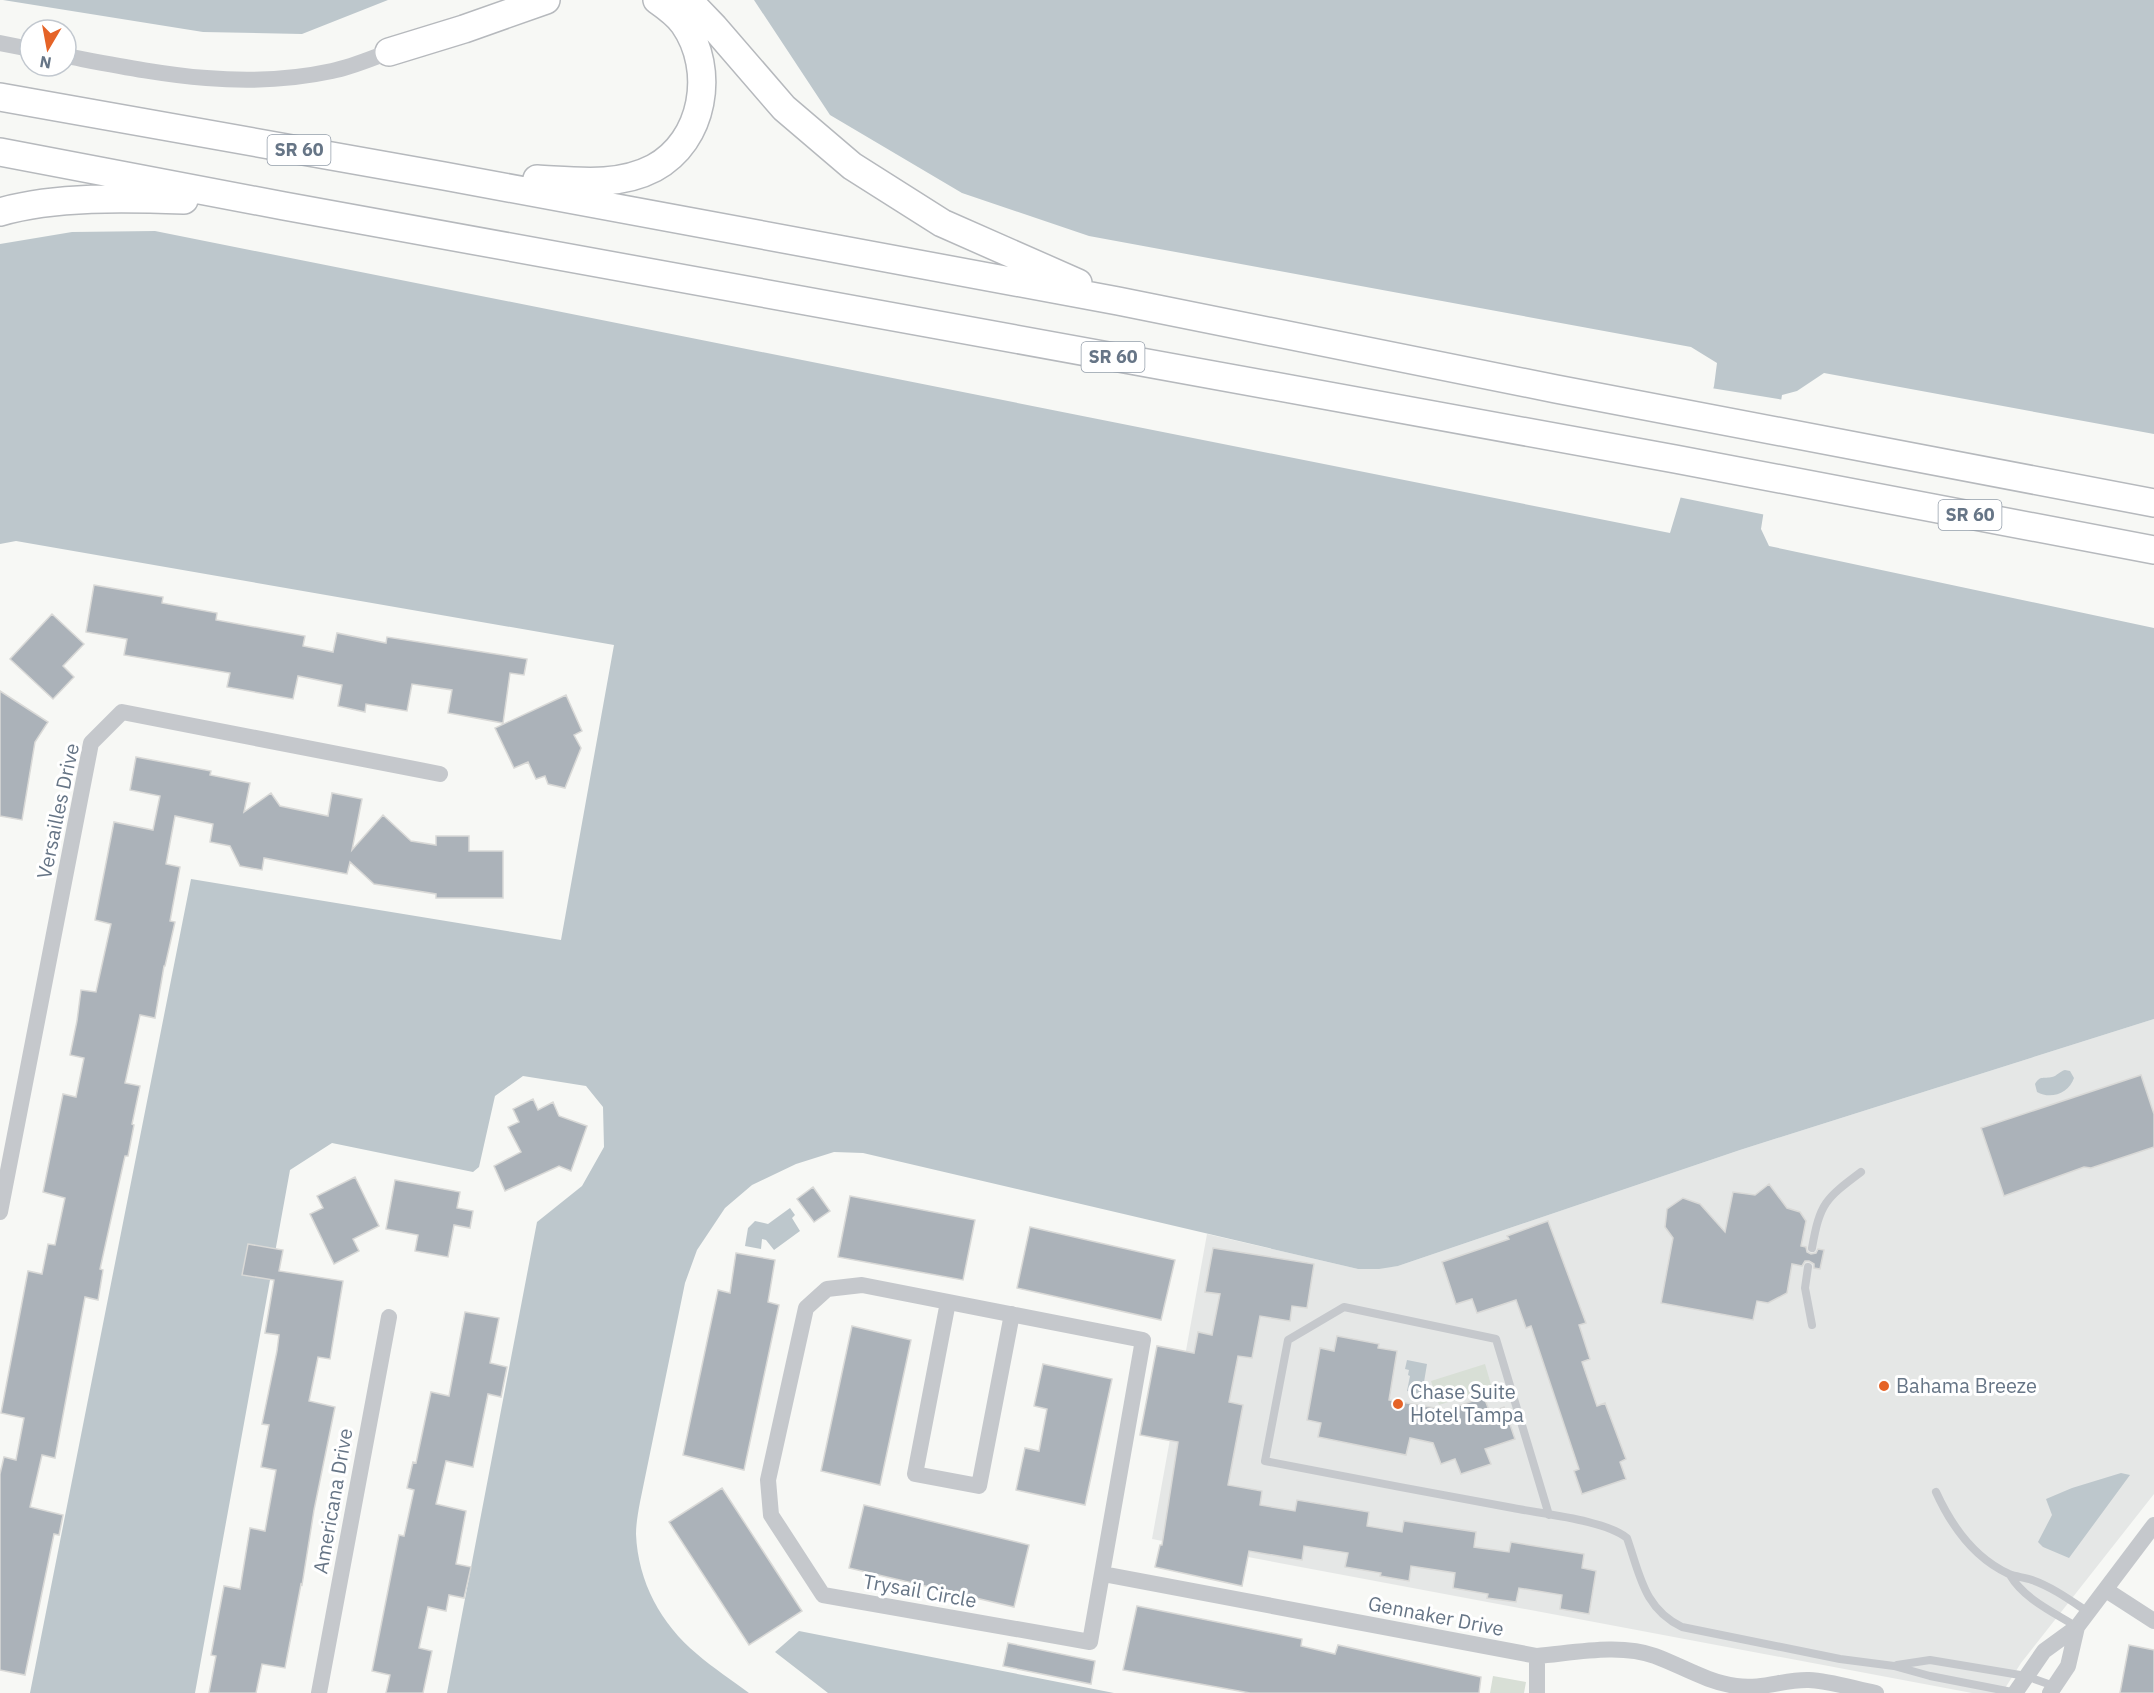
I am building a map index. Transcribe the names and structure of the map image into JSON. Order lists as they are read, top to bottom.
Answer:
{
  "streets": {
    "highway": ["SR 60"],
    "street": [
      "Versailles Drive",
      "Americana Drive",
      "Trysail Circle",
      "Gennaker Drive"
    ]
  },
  "crossings": [
    ["Trysail Circle", "Gennaker Drive"]
  ],
  "places": ["Bahama Breeze", "Chase Suite Hotel Tampa"],
  "north": "bottom"
}
